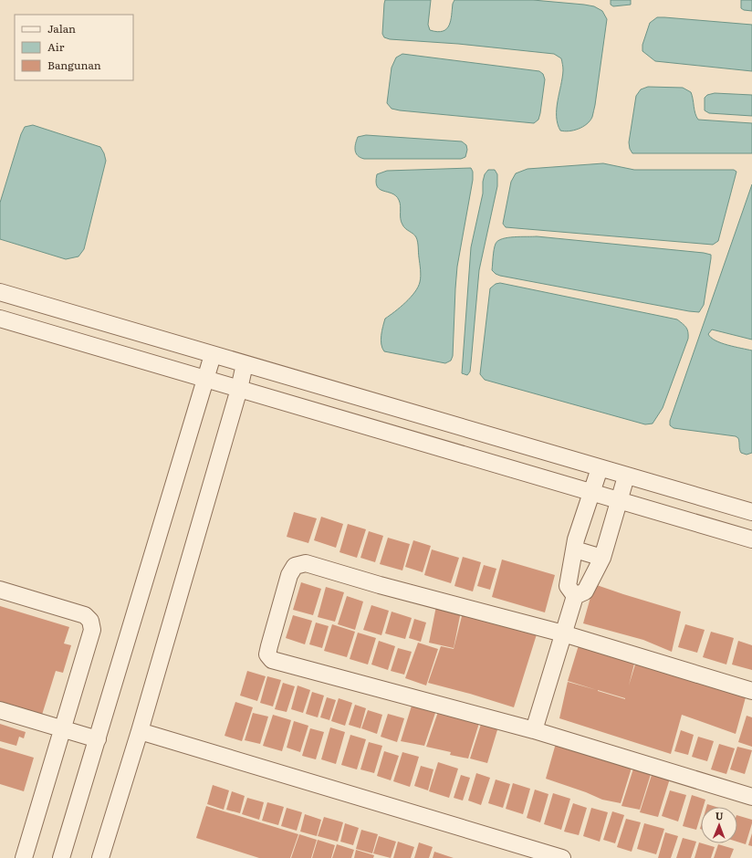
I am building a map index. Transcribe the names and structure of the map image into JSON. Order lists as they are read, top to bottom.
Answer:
{
  "legend": ["Jalan", "Air", "Bangunan"],
  "north": "top"
}
